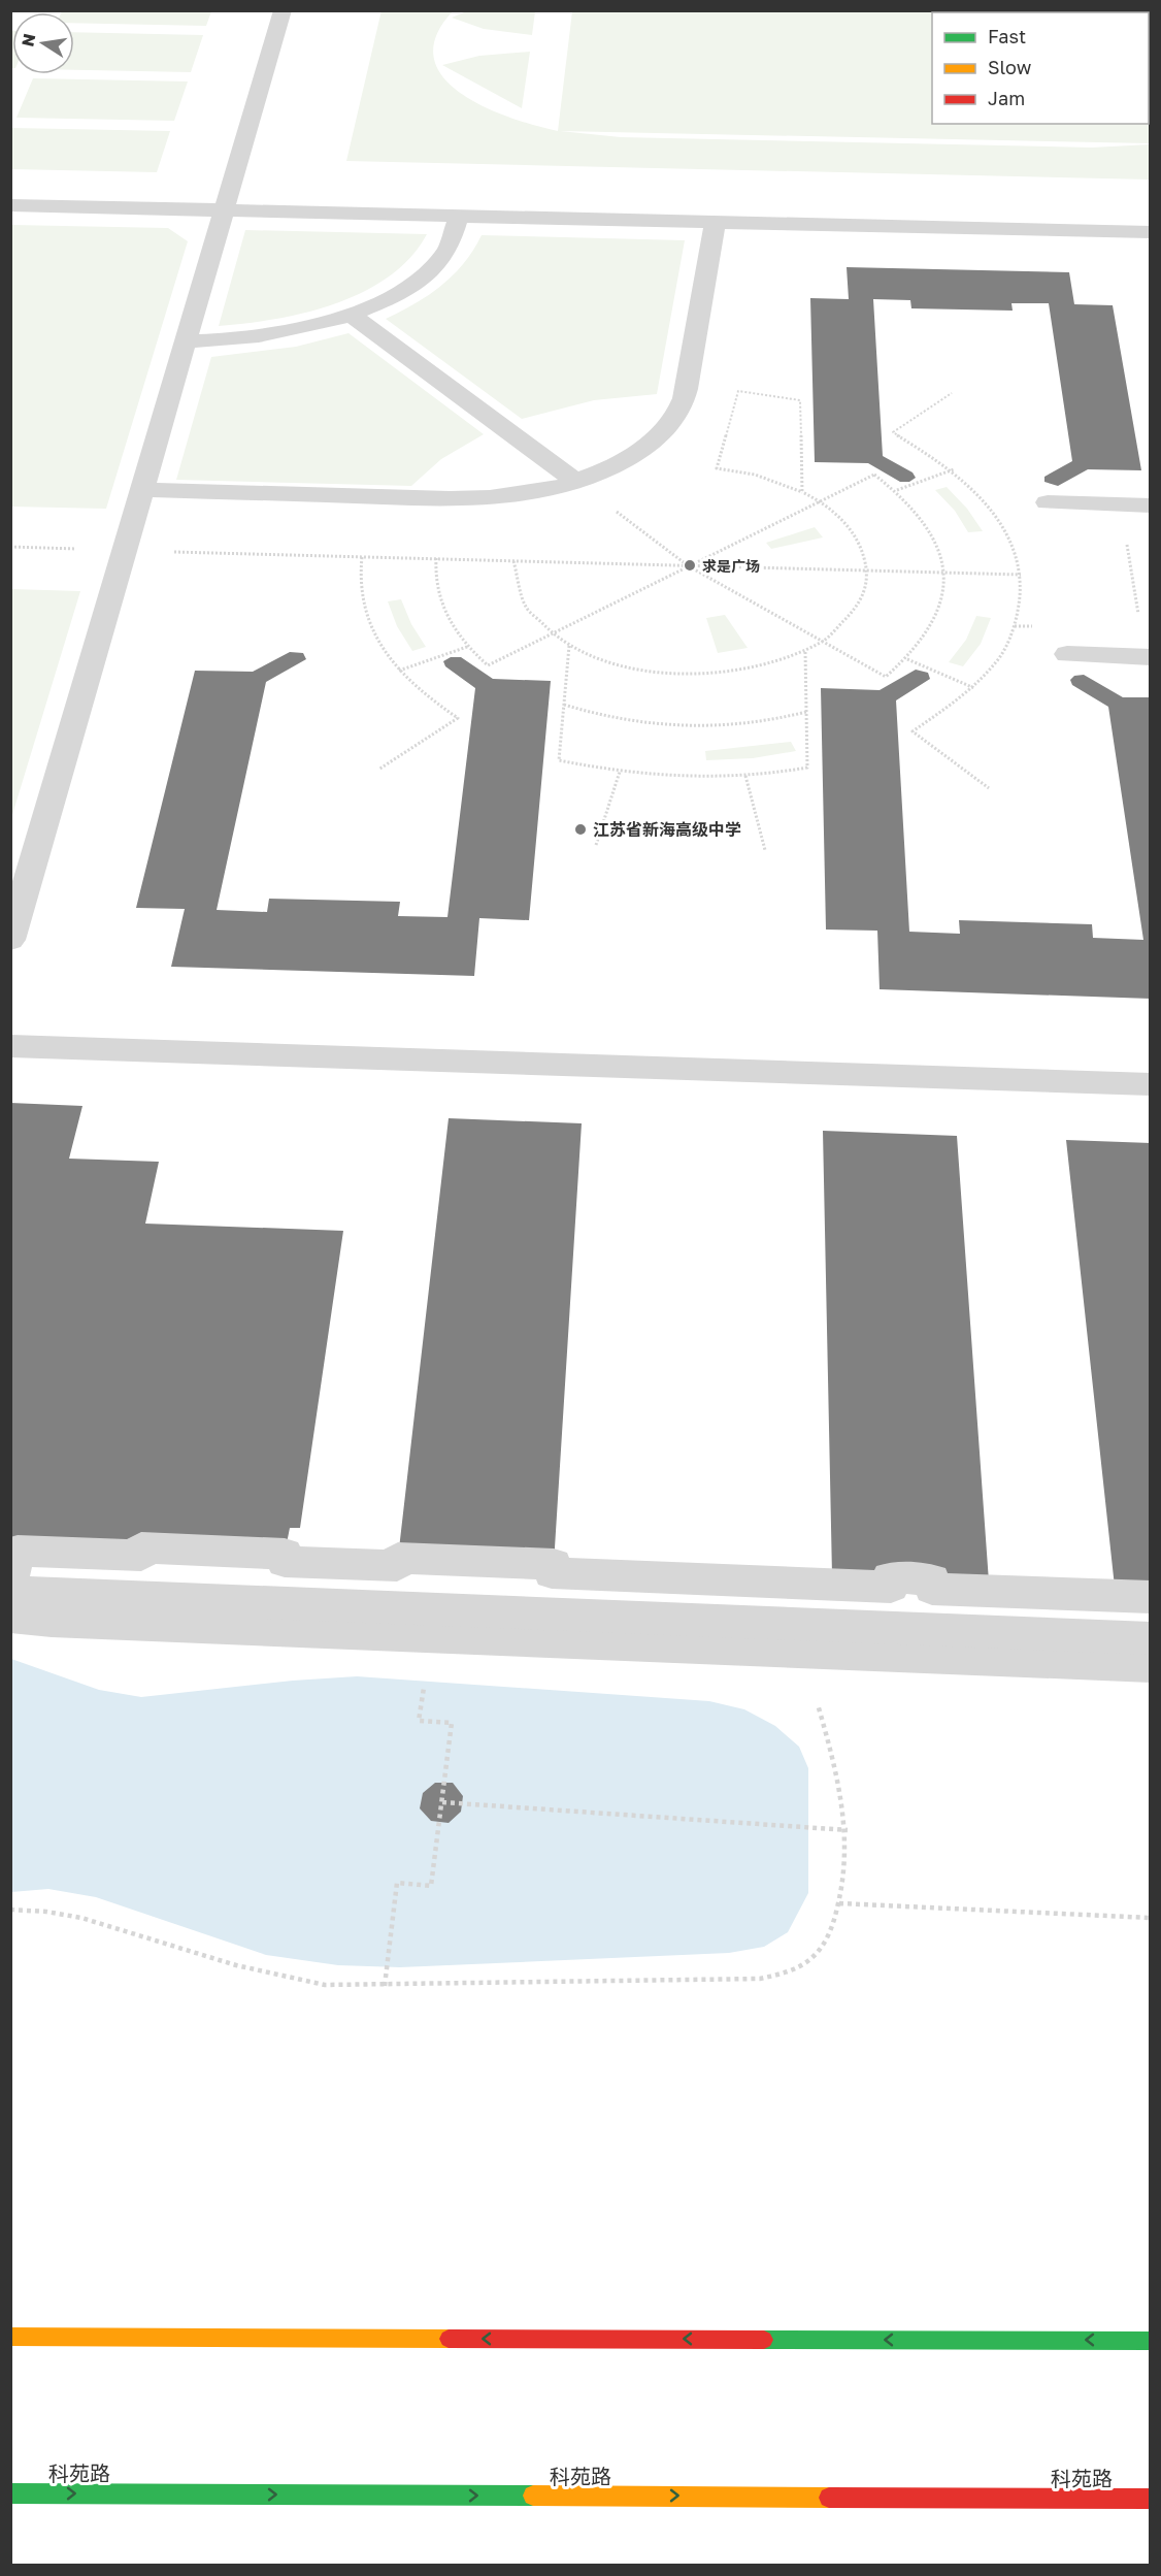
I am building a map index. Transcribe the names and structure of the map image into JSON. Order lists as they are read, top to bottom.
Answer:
{
  "streets": {
    "main road": ["科苑路"]
  },
  "one_way": ["科苑路"],
  "places": ["求是广场", "江苏省新海高级中学"],
  "legend": ["Fast", "Slow", "Jam"],
  "north": "left"
}
